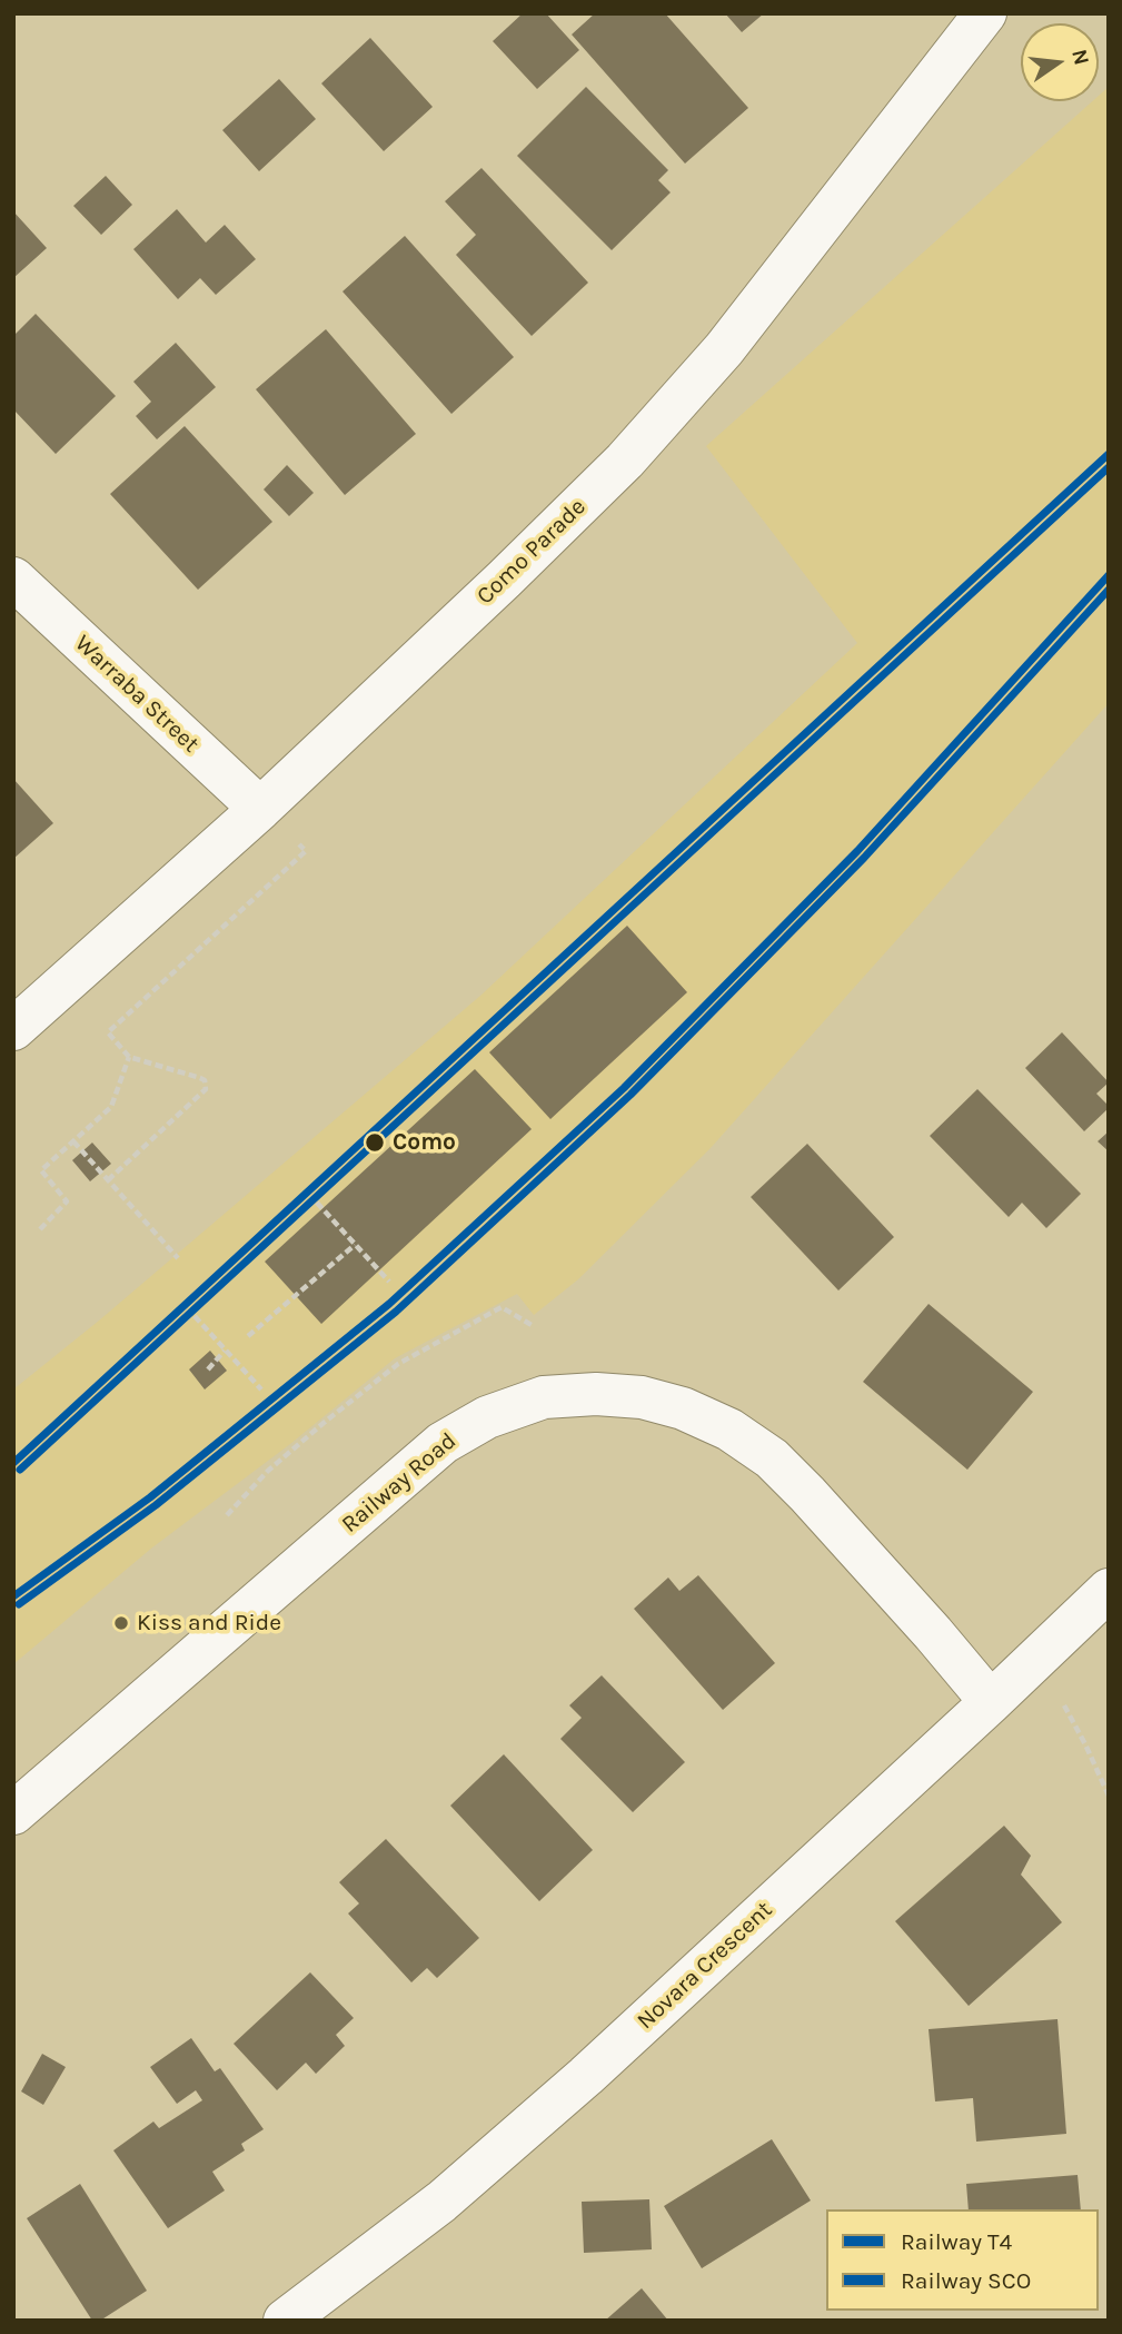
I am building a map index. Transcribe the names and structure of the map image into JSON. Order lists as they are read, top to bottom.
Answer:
{
  "streets": {
    "street": [
      "Como Parade",
      "Warraba Street",
      "Railway Road",
      "Novara Crescent"
    ]
  },
  "crossings": [
    ["Como Parade", "Warraba Street"],
    ["Railway Road", "Novara Crescent"]
  ],
  "places": ["Como", "Kiss and Ride"],
  "lines": ["rail line T4", "rail line SCO"],
  "legend": ["Railway T4", "Railway SCO"],
  "north": "right"
}
